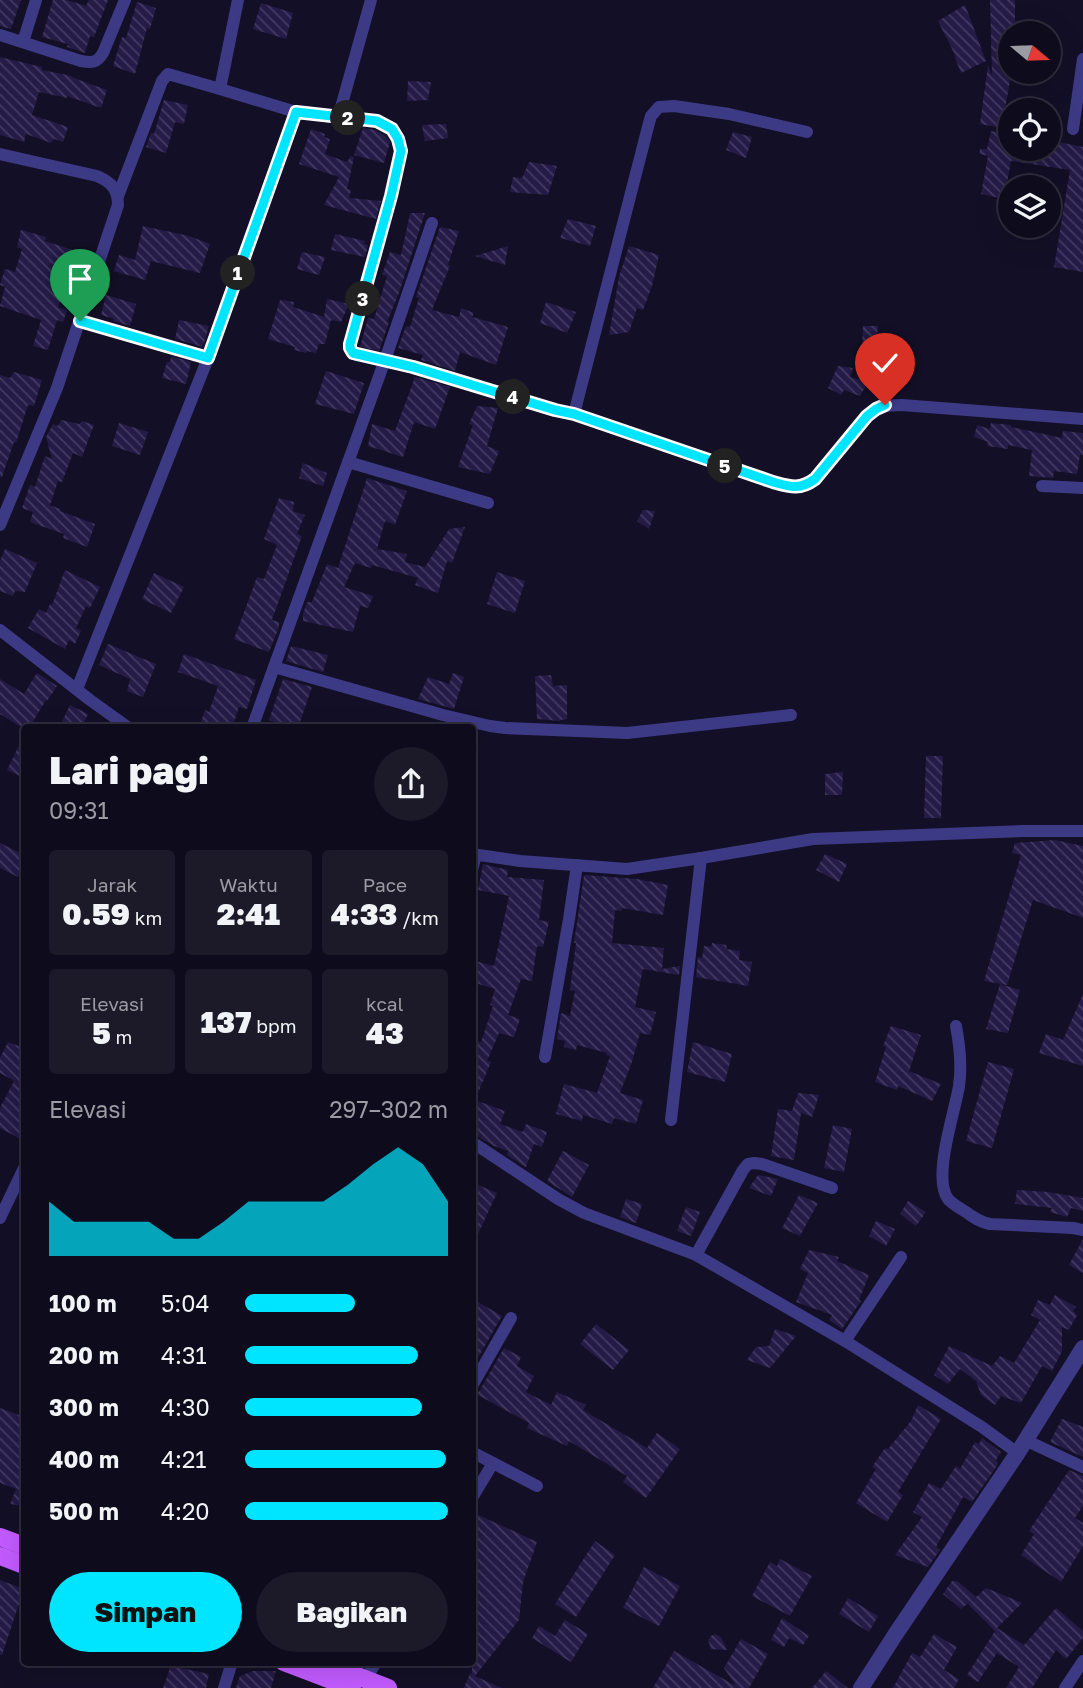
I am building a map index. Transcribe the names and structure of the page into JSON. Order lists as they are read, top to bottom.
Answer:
{
  "north": "right",
  "page": {
    "pins": [
      "2",
      "1",
      "3",
      "4",
      "5"
    ],
    "heading": ["Lari pagi", "09:31"],
    "stats": [
      ["Jarak", "0.59 km"],
      ["Waktu", "2:41"],
      ["Pace", "4:33 /km"],
      ["Elevasi", "5 m"],
      ["137 bpm"],
      ["kcal", "43"]
    ],
    "chart": ["Elevasi", "297–302 m"],
    "list": [
      {
        "name": "100 m",
        "note": "5:04"
      },
      {
        "name": "200 m",
        "note": "4:31"
      },
      {
        "name": "300 m",
        "note": "4:30"
      },
      {
        "name": "400 m",
        "note": "4:21"
      },
      {
        "name": "500 m",
        "note": "4:20"
      }
    ],
    "buttons": ["Simpan", "Bagikan"]
  }
}
